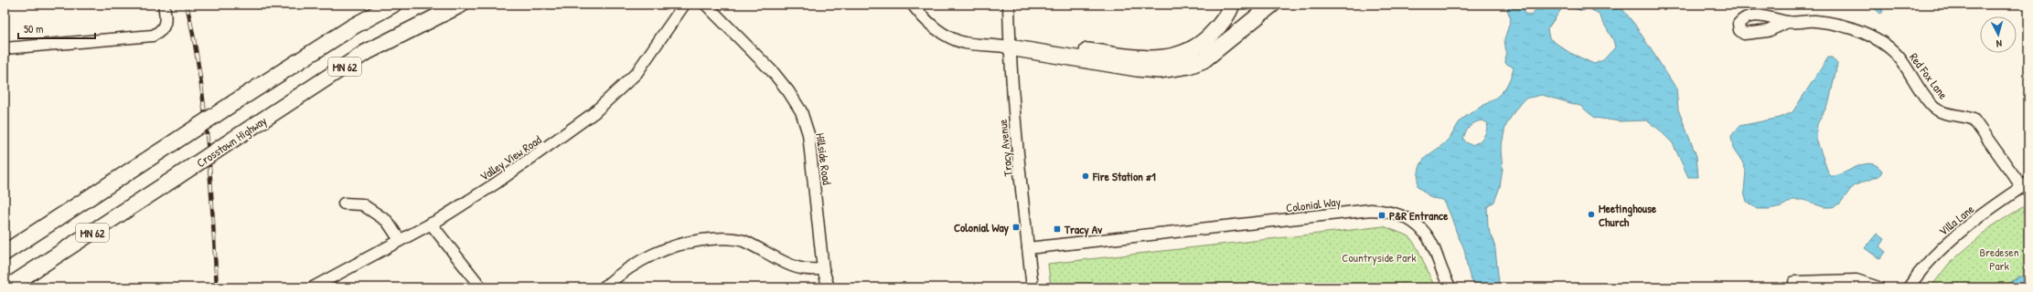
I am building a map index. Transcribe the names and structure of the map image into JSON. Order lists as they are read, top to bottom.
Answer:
{
  "streets": {
    "highway": ["MN 62", "Crosstown Highway"],
    "street": [
      "Red Fox Lane",
      "Tracy Avenue",
      "Valley View Road",
      "Hillside Road",
      "Colonial Way",
      "Villa Lane"
    ]
  },
  "crossings": [
    ["Red Fox Lane", "Villa Lane"],
    ["Tracy Avenue", "Colonial Way"]
  ],
  "parks": ["Bredesen Park", "Countryside Park"],
  "places": {
    "other": ["Fire Station #1", "Meetinghouse Church"],
    "transit": ["P&R Entrance", "Colonial Way", "Tracy Av"]
  },
  "scale_bar": "50 m",
  "north": "bottom"
}
